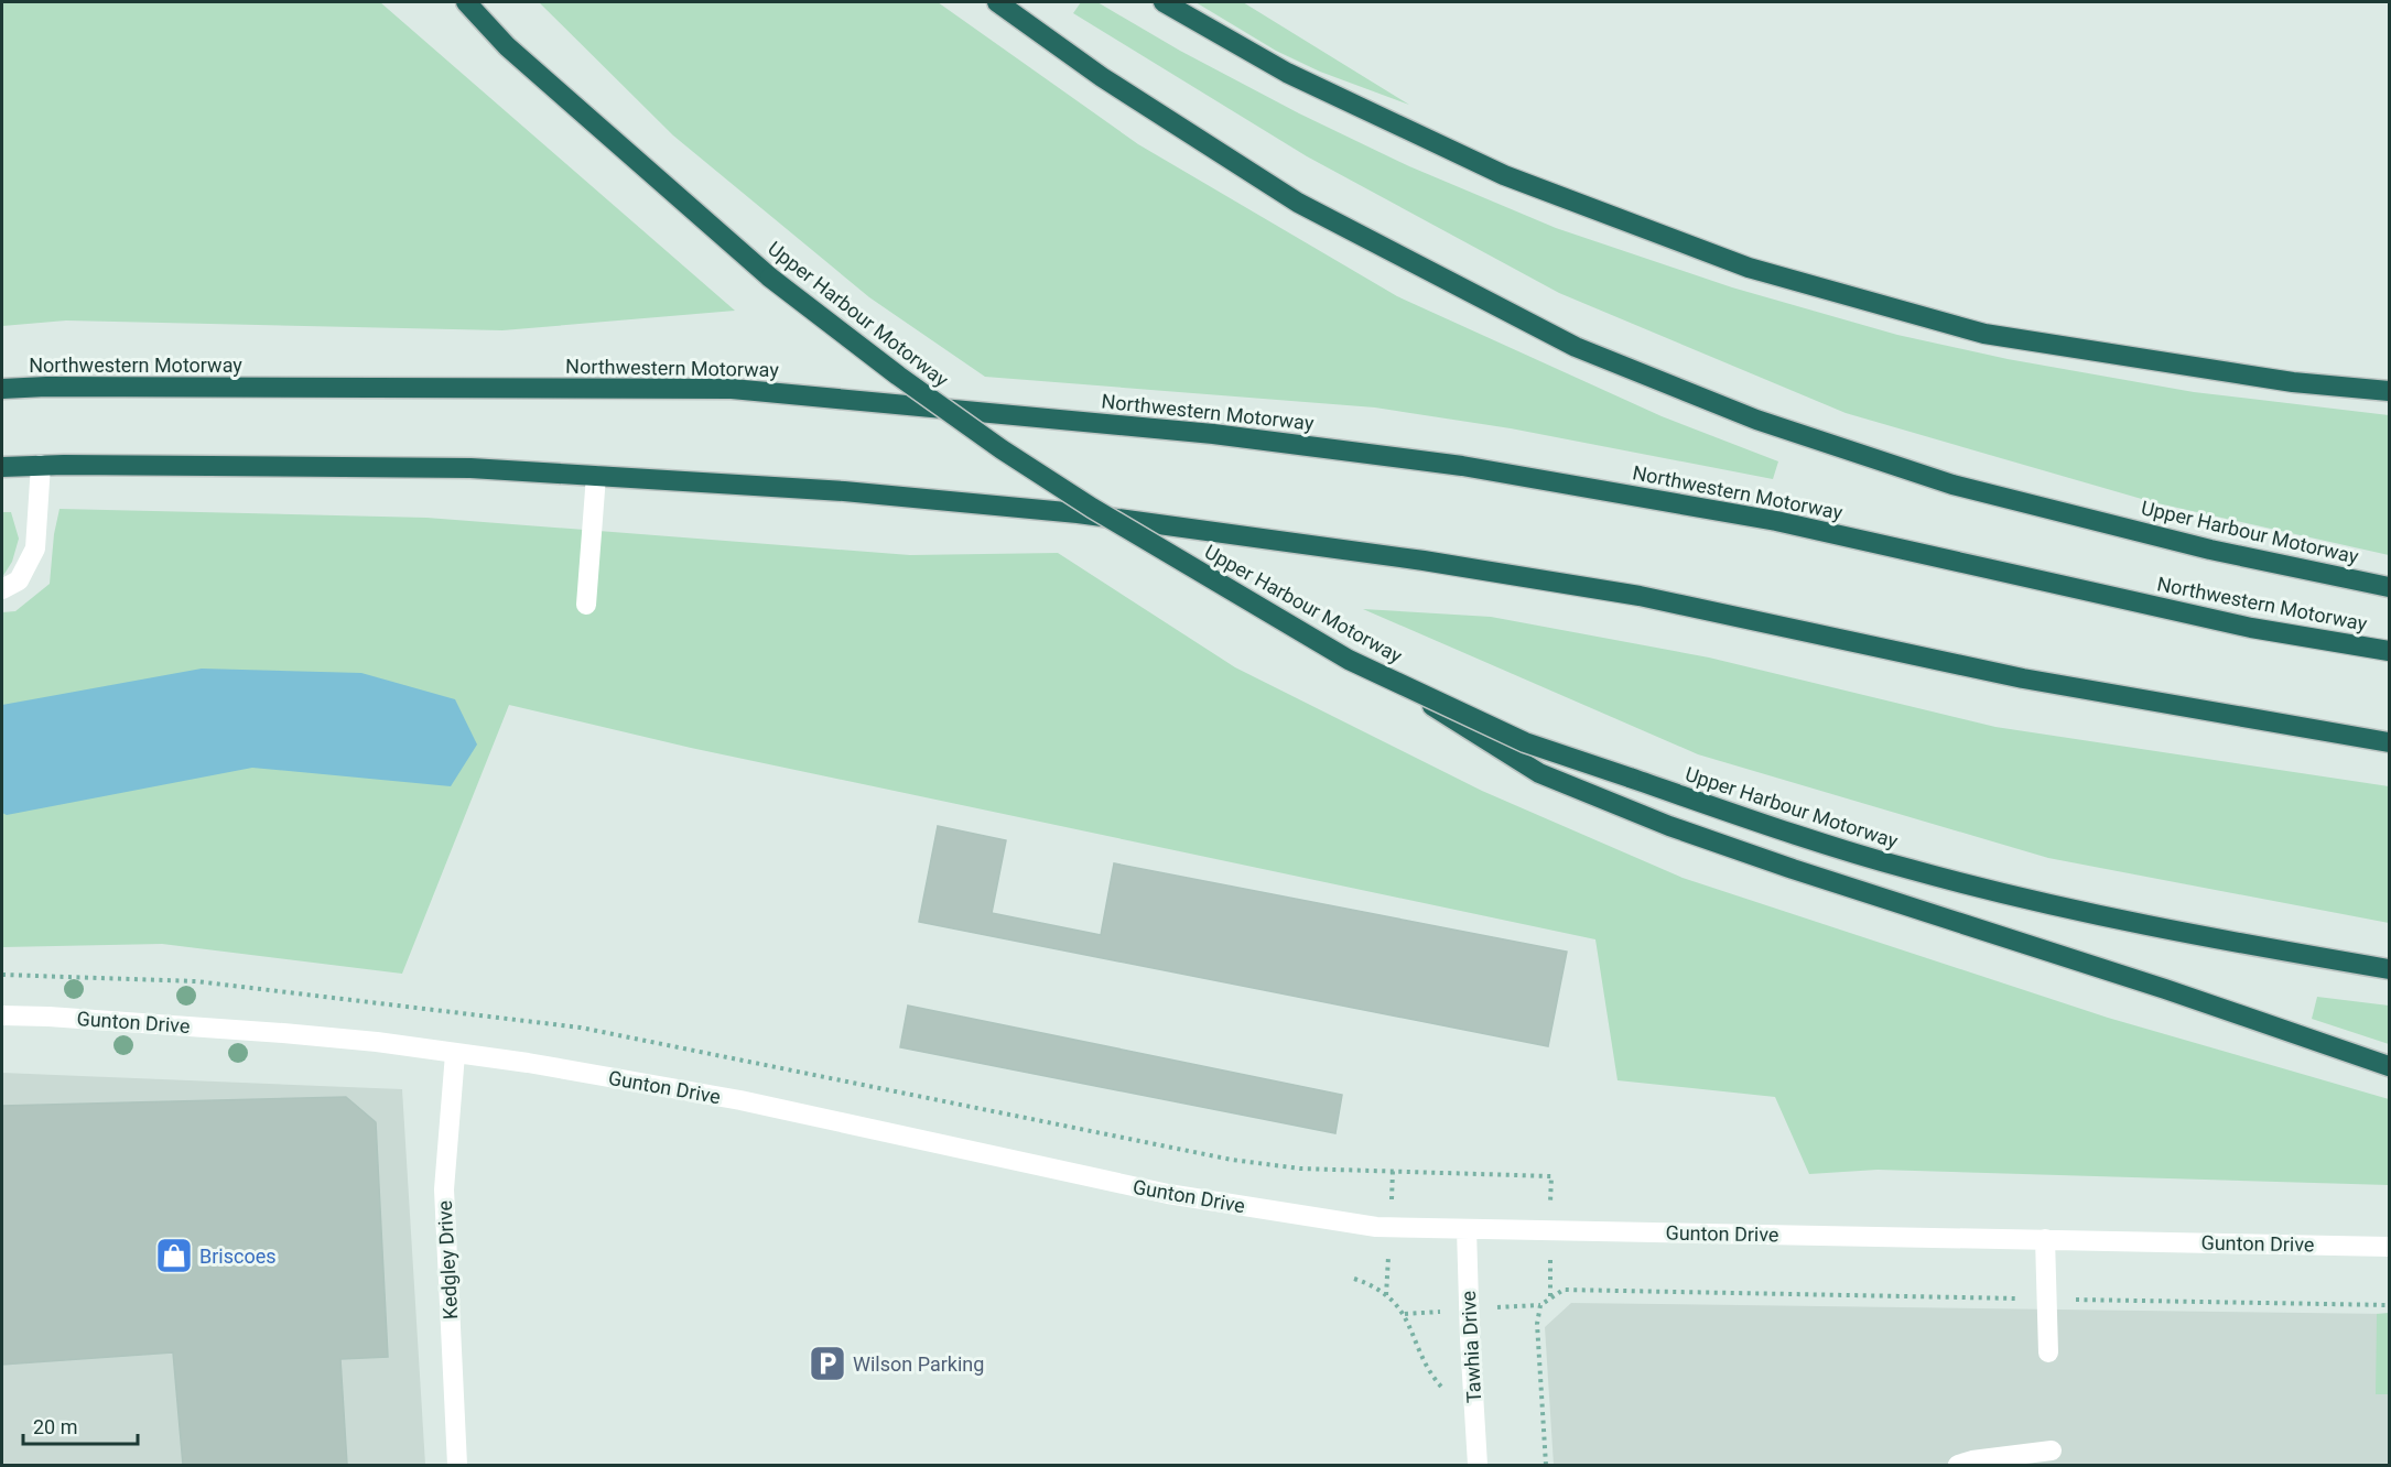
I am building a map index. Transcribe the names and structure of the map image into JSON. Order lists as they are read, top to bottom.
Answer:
{
  "streets": {
    "highway": ["Upper Harbour Motorway", "Northwestern Motorway"],
    "street": ["Gunton Drive", "Kedgley Drive", "Tawhia Drive"]
  },
  "crossings": [
    ["Gunton Drive", "Kedgley Drive"],
    ["Gunton Drive", "Tawhia Drive"]
  ],
  "places": {
    "shop": ["Briscoes"],
    "parking": ["Wilson Parking"]
  },
  "scale_bar": "20 m"
}
